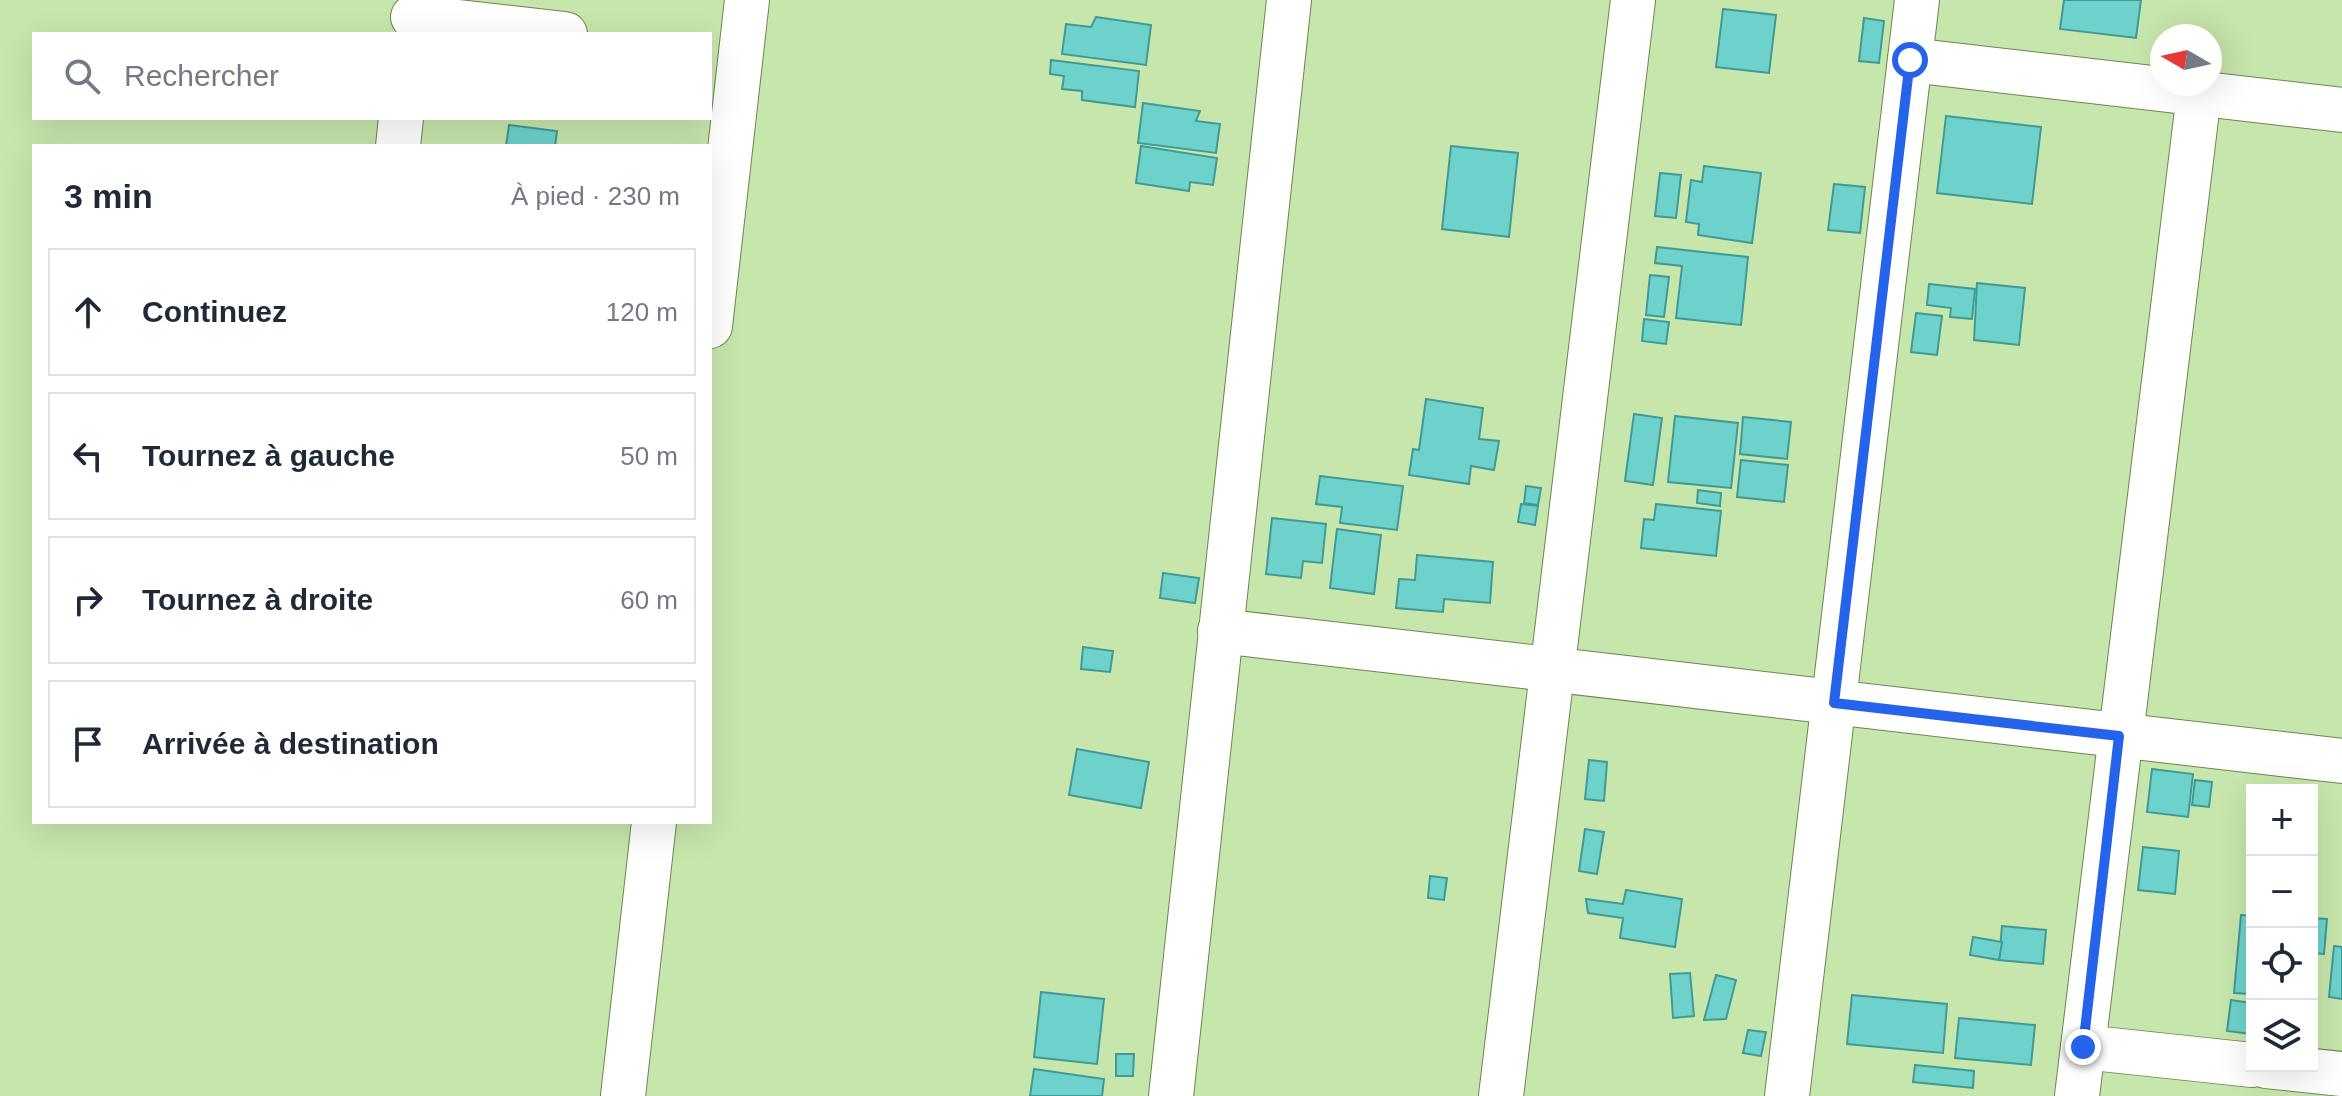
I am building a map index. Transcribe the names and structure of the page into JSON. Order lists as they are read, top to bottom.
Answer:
{
  "north": "left",
  "page": {
    "search": "Rechercher",
    "heading": ["3 min", "À pied · 230 m"],
    "list": [
      ["Continuez", "120 m"],
      ["Tournez à gauche", "50 m"],
      ["Tournez à droite", "60 m"],
      "Arrivée à destination"
    ],
    "map_buttons": ["+", "−"]
  }
}
